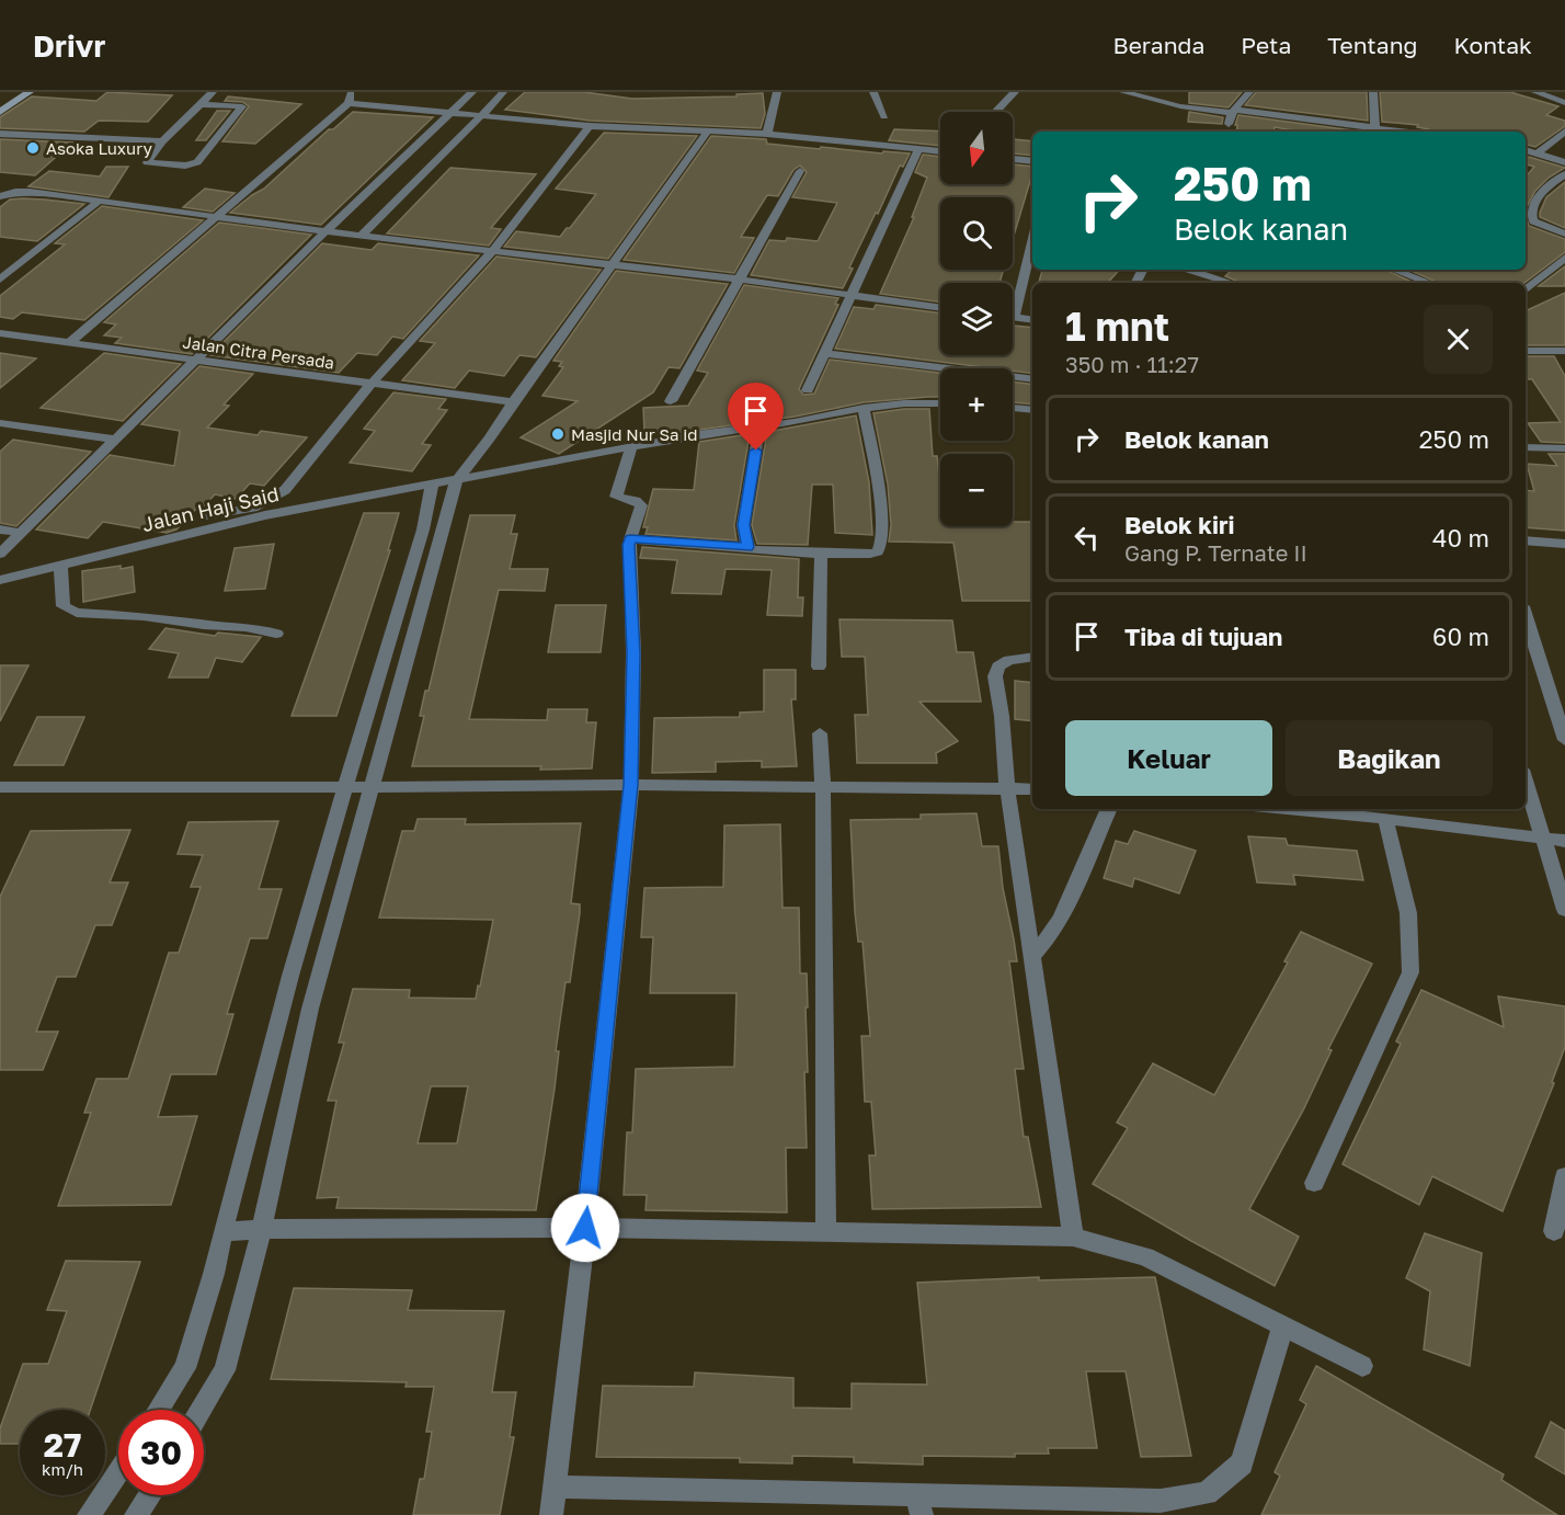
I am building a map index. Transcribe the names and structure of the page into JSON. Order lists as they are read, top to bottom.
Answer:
{
  "streets": {
    "street": ["Jalan Citra Persada", "Jalan Haji Said"]
  },
  "places": ["Asoka Luxury", "Masjid Nur Sa id"],
  "north": "bottom",
  "page": {
    "header": "Drivr",
    "nav": [
      "Beranda",
      "Peta",
      "Tentang",
      "Kontak"
    ],
    "map_buttons": ["+", "−"],
    "turn": ["250 m", "Belok kanan"],
    "heading": ["1 mnt", "350 m · 11:27"],
    "list": [
      {
        "name": "Belok kanan",
        "value": "250 m"
      },
      {
        "name": "Belok kiri",
        "note": "Gang P. Ternate II",
        "value": "40 m"
      },
      {
        "name": "Tiba di tujuan",
        "value": "60 m"
      }
    ],
    "buttons": ["Keluar", "Bagikan"],
    "speed": "27 km/h",
    "limit": "30"
  }
}
